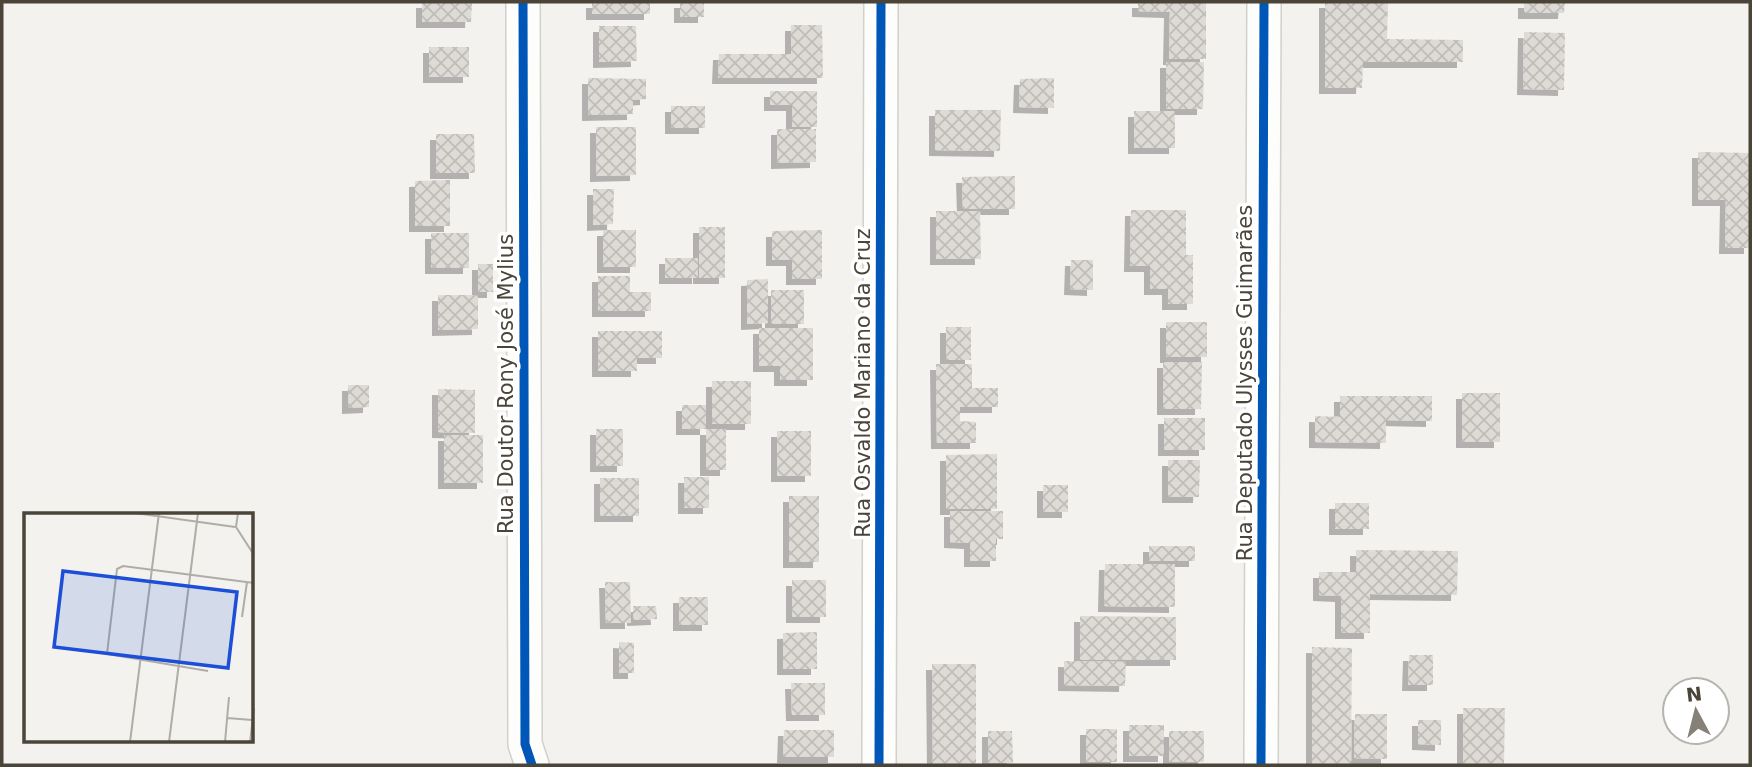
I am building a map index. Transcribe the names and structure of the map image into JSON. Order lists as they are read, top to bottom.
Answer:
{
  "streets": {
    "street": ["Rua Osvaldo Mariano da Cruz", "Rua Deputado Ulysses Guimarães", "Rua Doutor Rony José Mylius"]
  },
  "north": "top"
}
